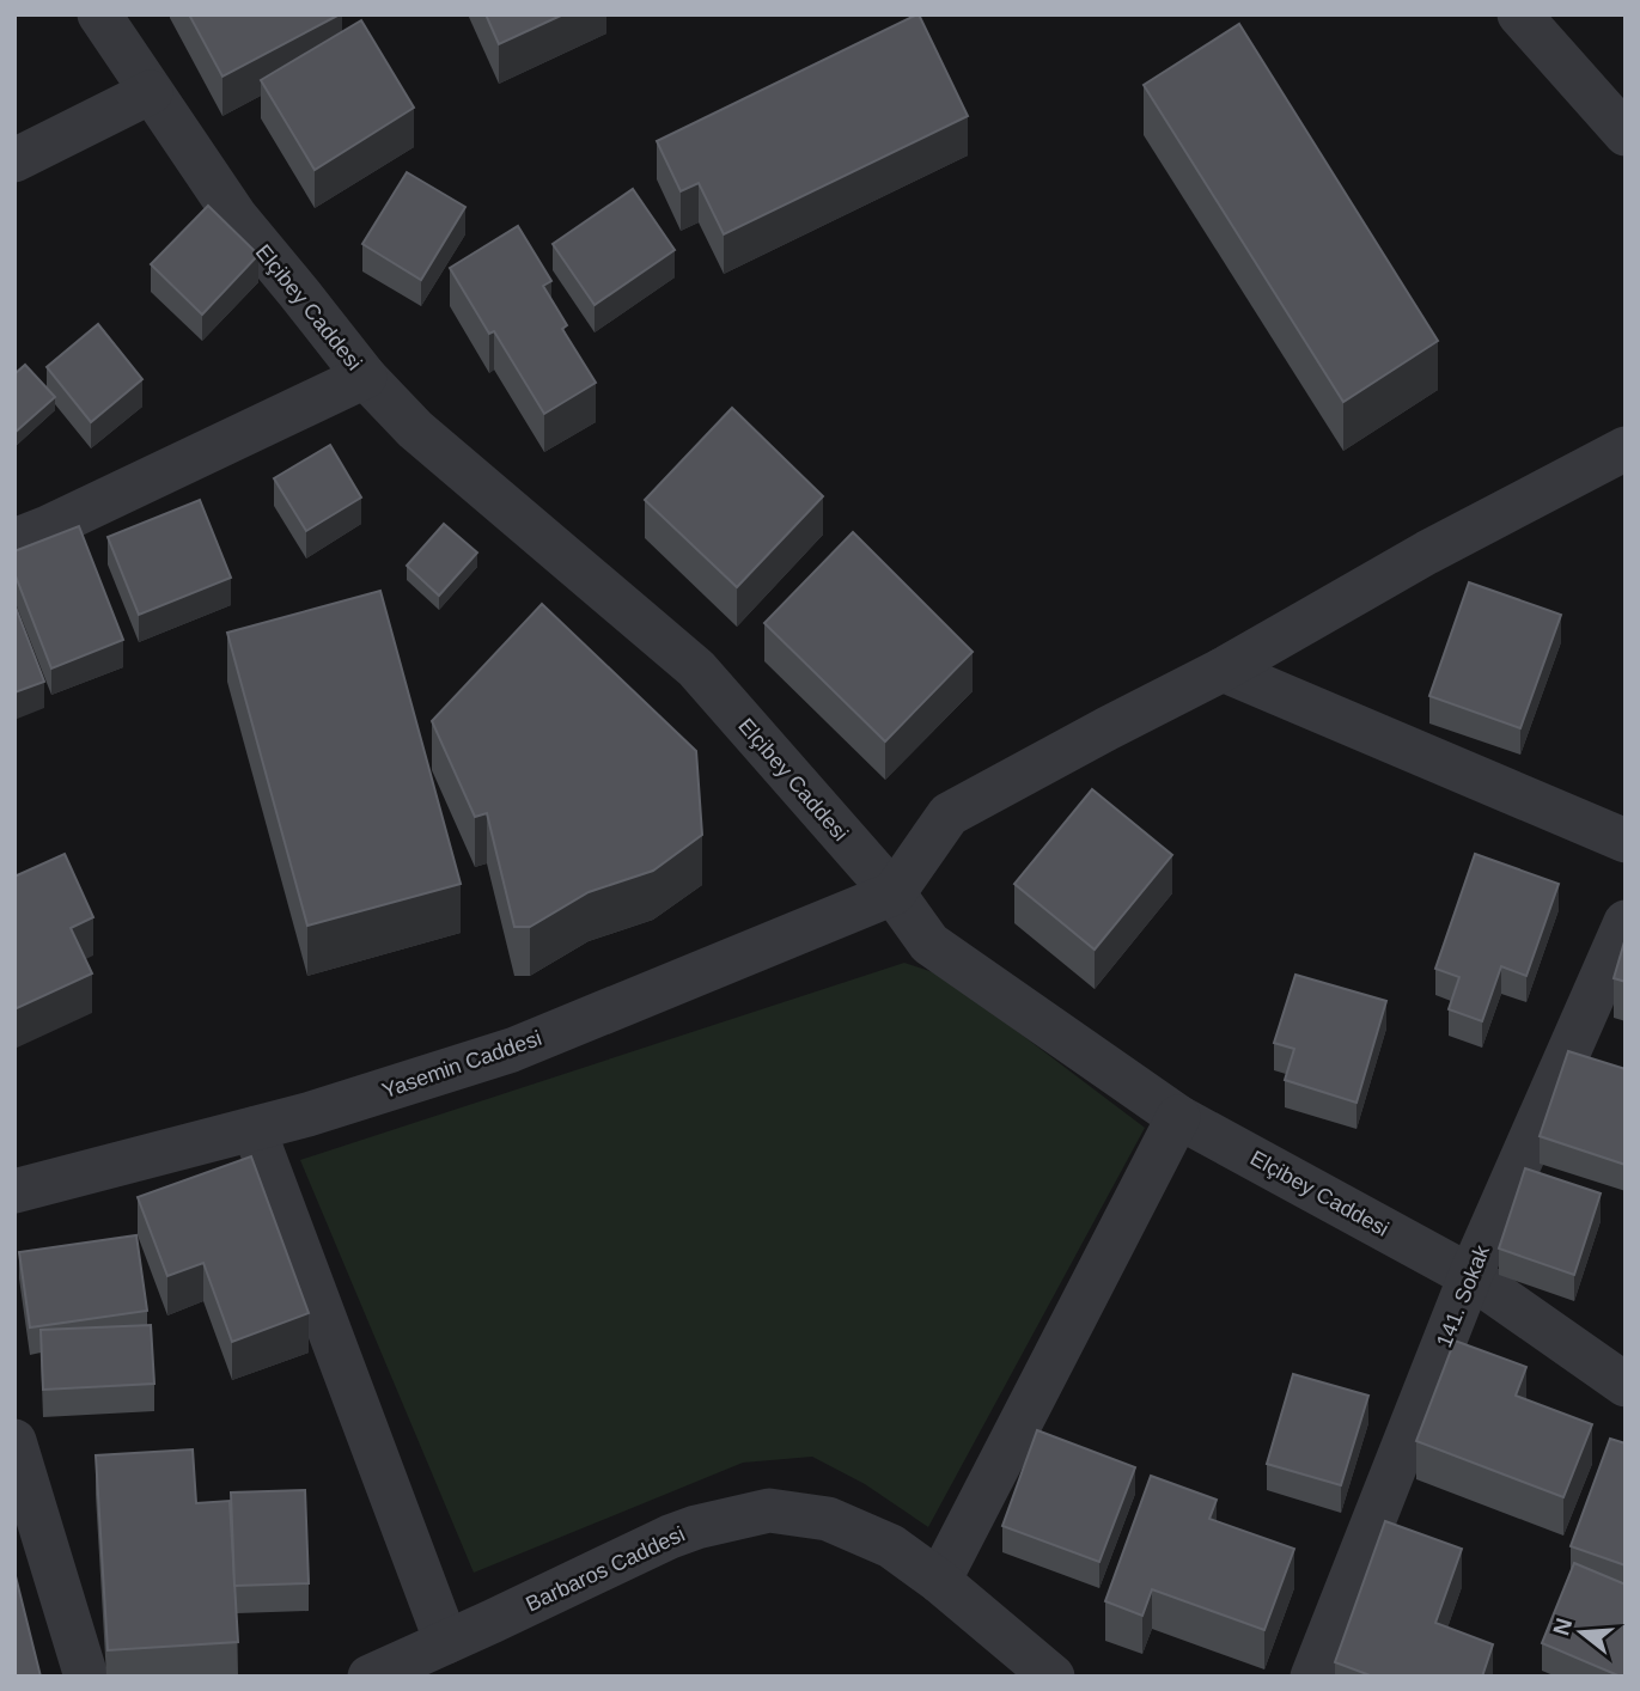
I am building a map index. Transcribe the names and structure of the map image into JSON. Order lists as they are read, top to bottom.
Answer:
{
  "streets": {
    "street": [
      "Elçibey Caddesi",
      "Yasemin Caddesi",
      "141. Sokak",
      "Barbaros Caddesi"
    ]
  },
  "crossings": [
    ["Elçibey Caddesi", "Yasemin Caddesi"],
    ["Elçibey Caddesi", "141. Sokak"]
  ],
  "north": "left"
}
